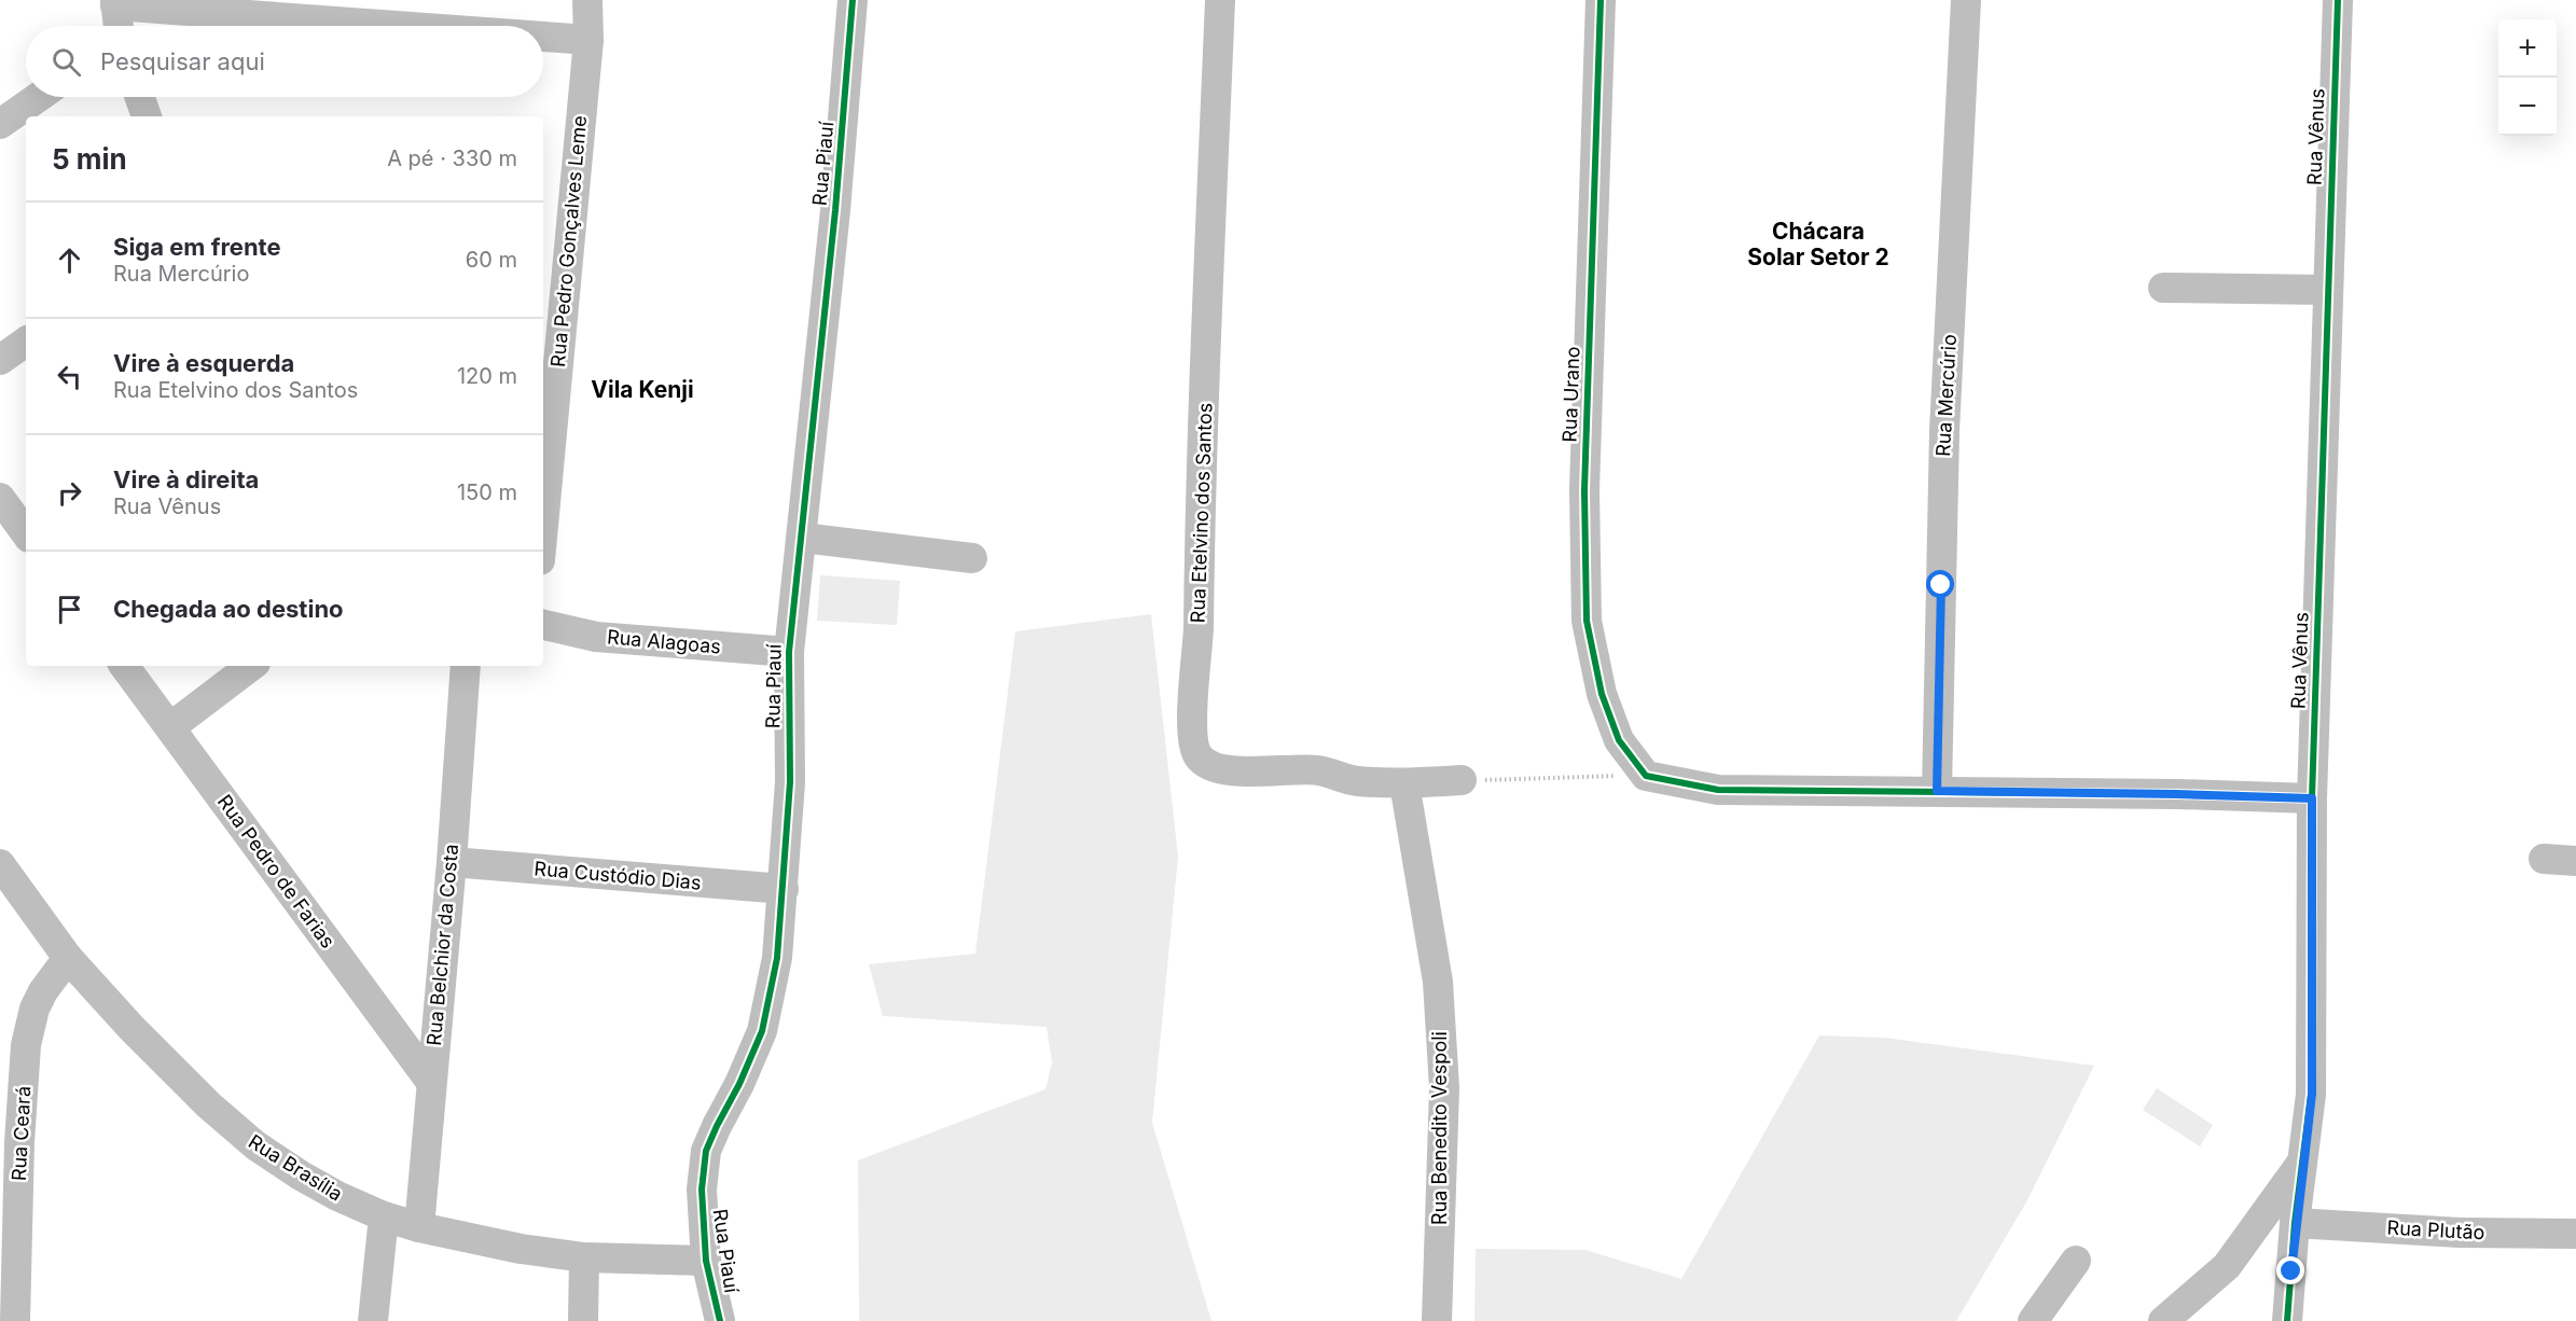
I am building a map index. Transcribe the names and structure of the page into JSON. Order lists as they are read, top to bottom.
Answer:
{
  "streets": {
    "street": [
      "Rua Vênus",
      "Rua Piauí",
      "Rua Pedro Gonçalves Leme",
      "Rua Urano",
      "Rua Mercúrio",
      "Rua Etelvino dos Santos",
      "Rua Alagoas",
      "Rua Pedro de Farias",
      "Rua Custódio Dias",
      "Rua Belchior da Costa",
      "Rua Benedito Vespoli",
      "Rua Ceará",
      "Rua Brasília",
      "Rua Plutão"
    ]
  },
  "crossings": [
    ["Rua Vênus", "Rua Plutão"],
    ["Rua Piauí", "Rua Alagoas"],
    ["Rua Piauí", "Rua Custódio Dias"],
    ["Rua Piauí", "Rua Brasília"],
    ["Rua Etelvino dos Santos", "Rua Benedito Vespoli"],
    ["Rua Pedro de Farias", "Rua Belchior da Costa"],
    ["Rua Custódio Dias", "Rua Belchior da Costa"],
    ["Rua Belchior da Costa", "Rua Brasília"],
    ["Rua Ceará", "Rua Brasília"]
  ],
  "districts": ["Chácara Solar Setor 2", "Vila Kenji"],
  "page": {
    "map_buttons": ["+", "−"],
    "search": "Pesquisar aqui",
    "heading": ["5 min", "A pé · 330 m"],
    "list": [
      ["Siga em frente", "Rua Mercúrio", "60 m"],
      ["Vire à esquerda", "Rua Etelvino dos Santos", "120 m"],
      ["Vire à direita", "Rua Vênus", "150 m"],
      "Chegada ao destino"
    ]
  }
}
